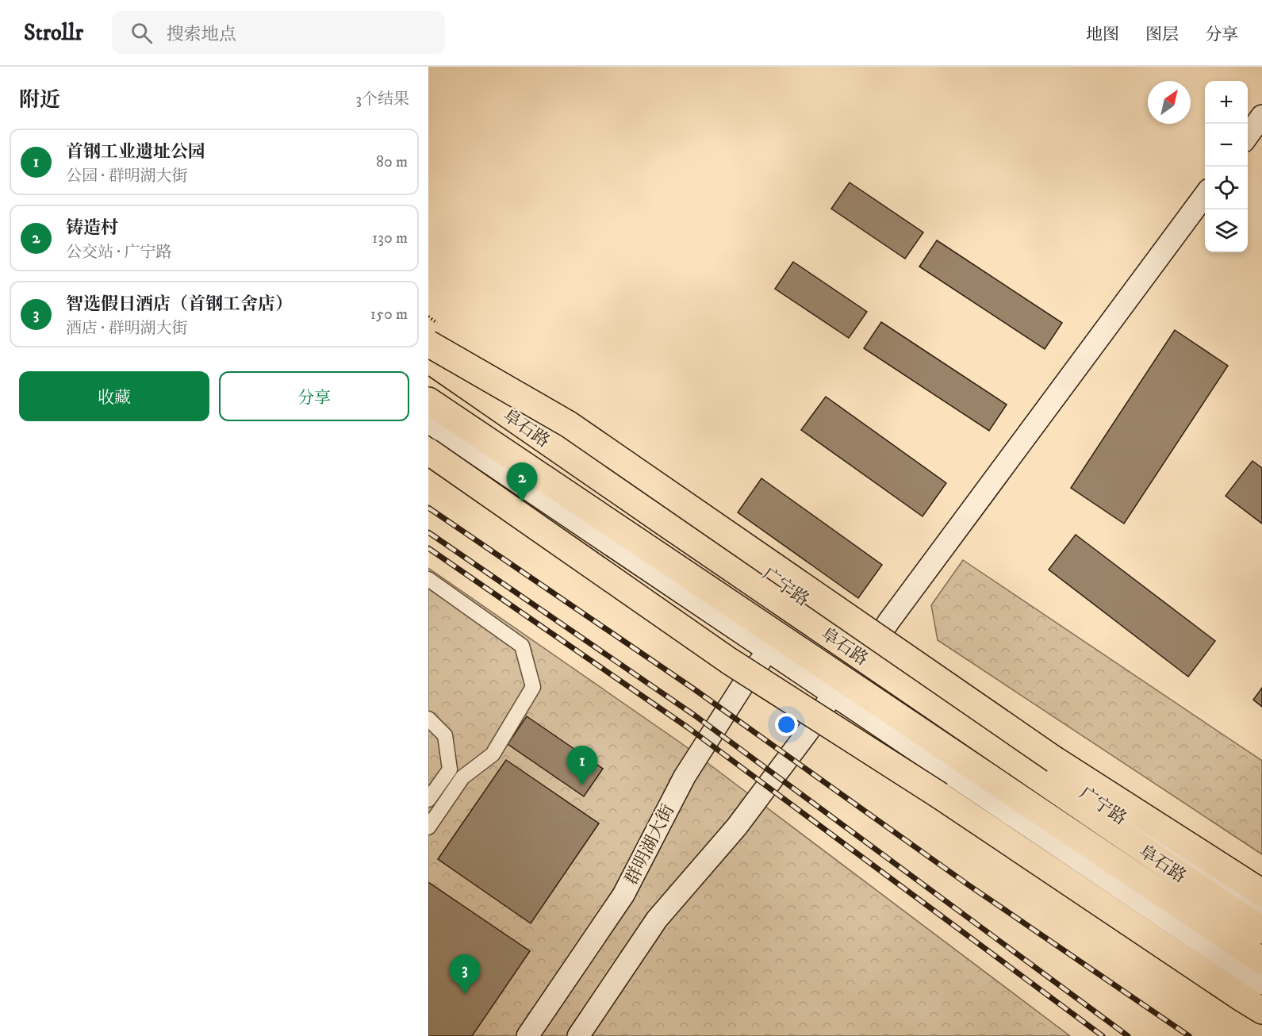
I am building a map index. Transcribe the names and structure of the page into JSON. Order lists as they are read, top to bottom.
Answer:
{
  "streets": {
    "highway": ["阜石路"],
    "street": ["广宁路", "群明湖大街"]
  },
  "north": "top right",
  "page": {
    "header": "Strollr",
    "search": "搜索地点",
    "nav": ["地图", "图层", "分享"],
    "heading": ["附近", "3个结果"],
    "map_buttons": ["+", "−"],
    "list": [
      {
        "mark": "1",
        "name": "首钢工业遗址公园",
        "note": "公园 · 群明湖大街",
        "value": "80 m"
      },
      {
        "mark": "2",
        "name": "铸造村",
        "note": "公交站 · 广宁路",
        "value": "130 m"
      },
      {
        "mark": "3",
        "name": "智选假日酒店（首钢工舍店）",
        "note": "酒店 · 群明湖大街",
        "value": "150 m"
      }
    ],
    "buttons": ["收藏", "分享"],
    "pins": ["2", "1", "3"]
  }
}
